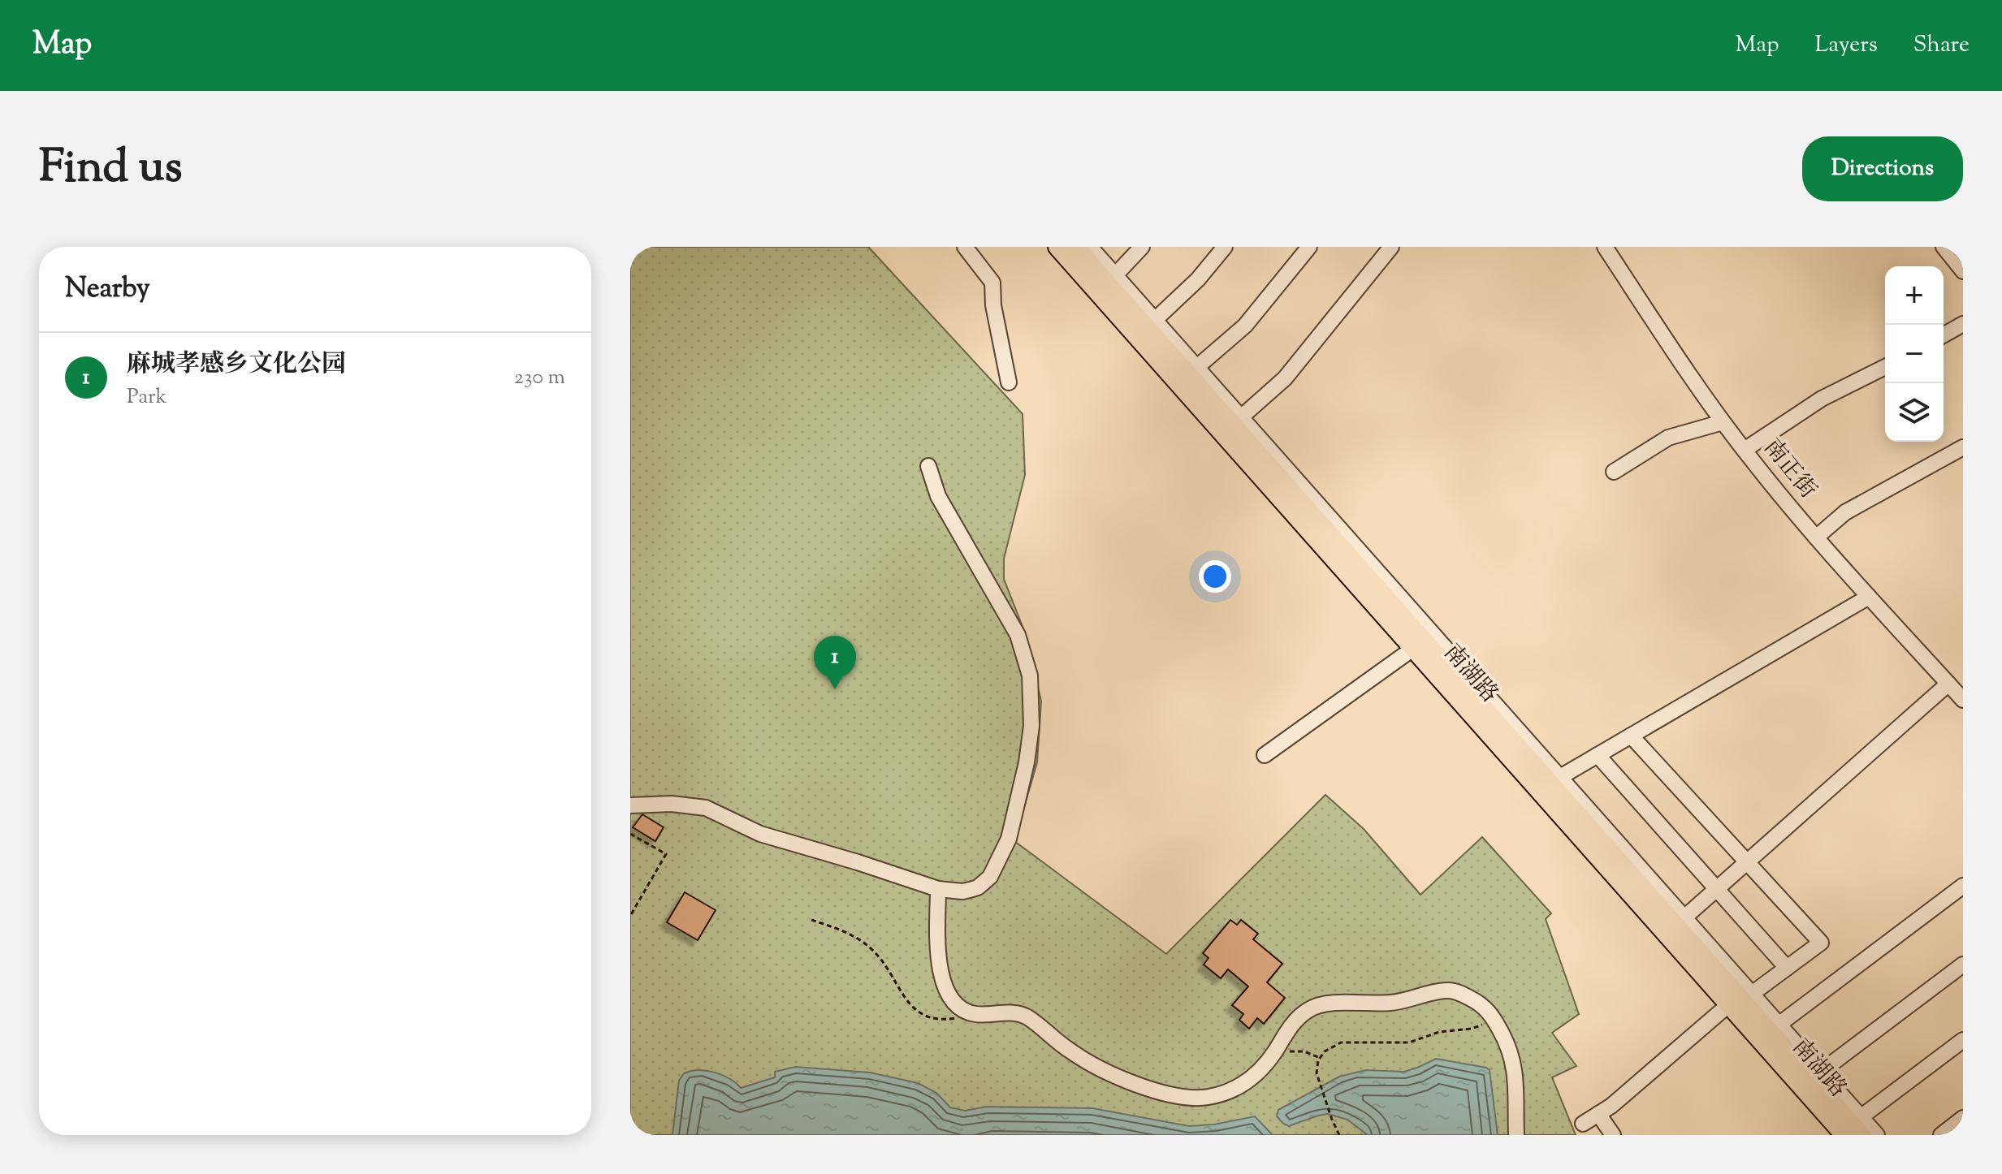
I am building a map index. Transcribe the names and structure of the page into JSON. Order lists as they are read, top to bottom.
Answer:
{
  "streets": {
    "main road": ["南湖路"],
    "street": ["南正街"]
  },
  "page": {
    "header": "Map",
    "nav": ["Map", "Layers", "Share"],
    "title": "Find us",
    "buttons": "Directions",
    "heading": "Nearby",
    "map_buttons": ["+", "−"],
    "list": [
      {
        "mark": "1",
        "name": "麻城孝感乡文化公园",
        "note": "Park",
        "value": "230 m"
      }
    ],
    "pins": "1"
  }
}
